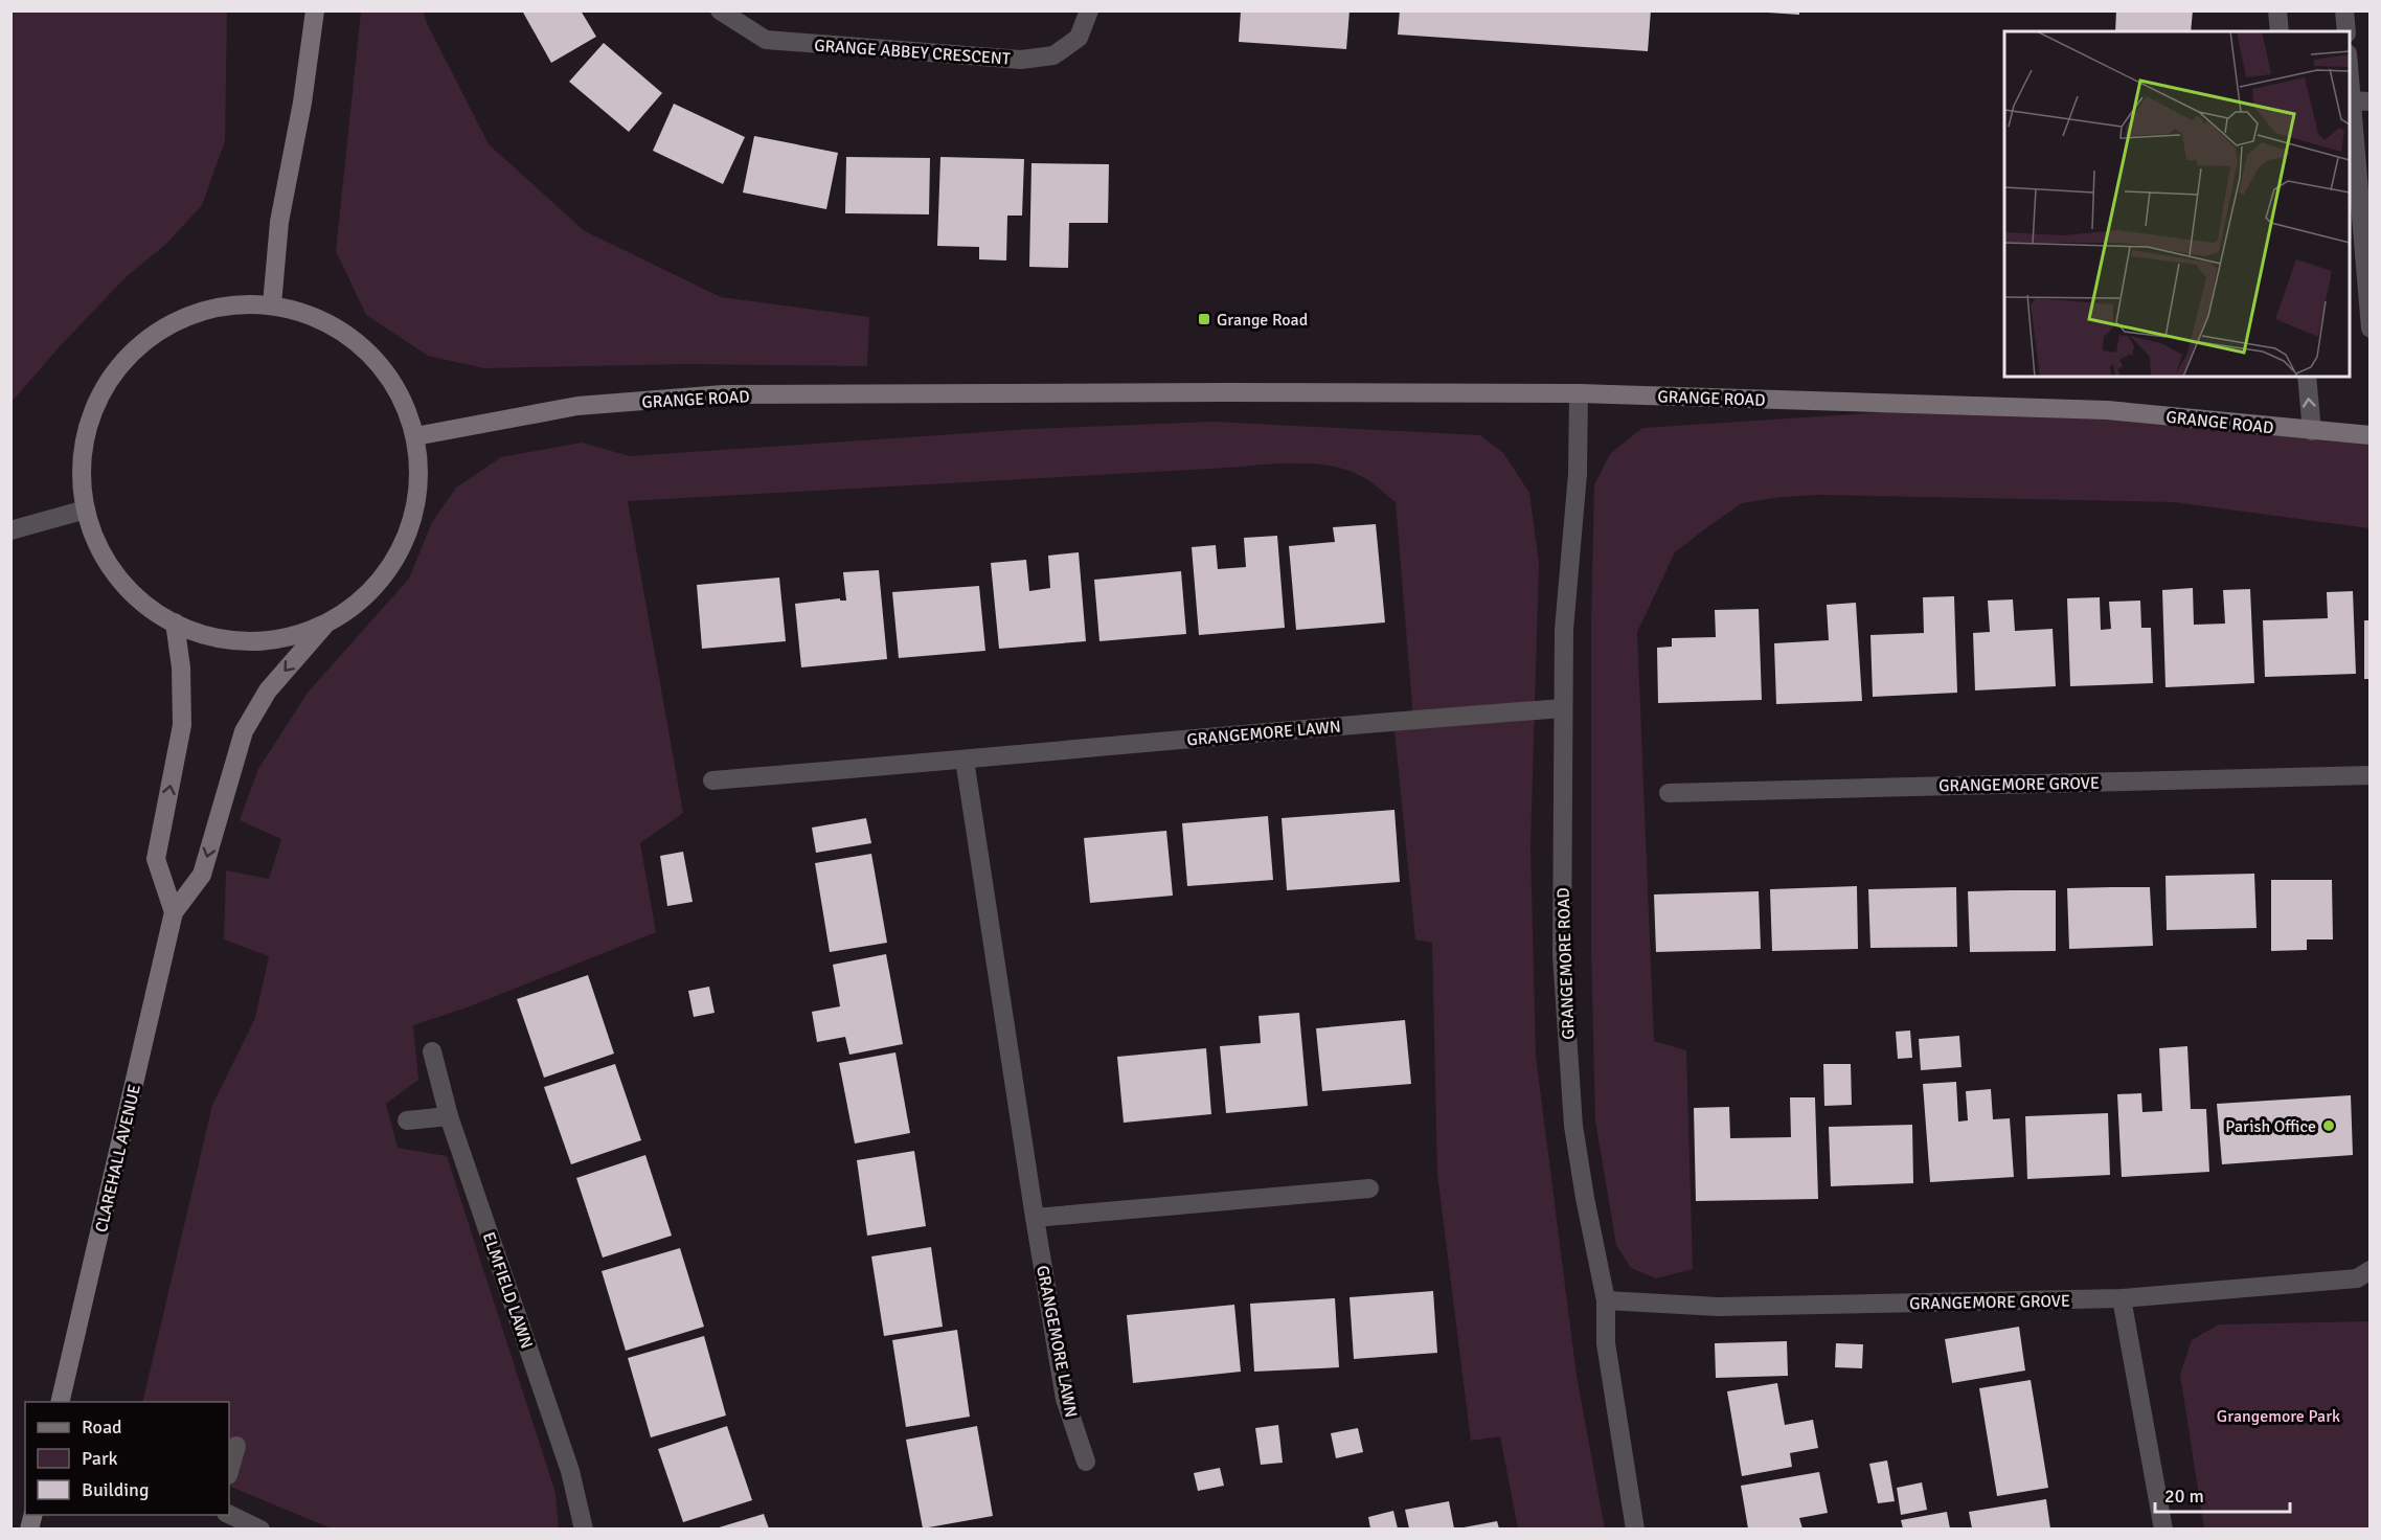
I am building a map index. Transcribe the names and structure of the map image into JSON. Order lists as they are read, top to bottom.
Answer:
{
  "streets": {
    "main road": ["GRANGE ROAD", "CLAREHALL AVENUE"],
    "street": [
      "GRANGE ABBEY CRESCENT",
      "GRANGEMORE LAWN",
      "GRANGEMORE GROVE",
      "GRANGEMORE ROAD",
      "ELMFIELD LAWN"
    ]
  },
  "crossings": [
    ["GRANGE ROAD", "GRANGEMORE ROAD"],
    ["GRANGEMORE LAWN", "GRANGEMORE ROAD"],
    ["GRANGEMORE GROVE", "GRANGEMORE ROAD"]
  ],
  "one_way": ["CLAREHALL AVENUE"],
  "parks": ["Grangemore Park"],
  "places": {
    "transit": ["Grange Road"],
    "other": ["Parish Office"]
  },
  "legend": ["Road", "Park", "Building"],
  "scale_bar": "20 m"
}
